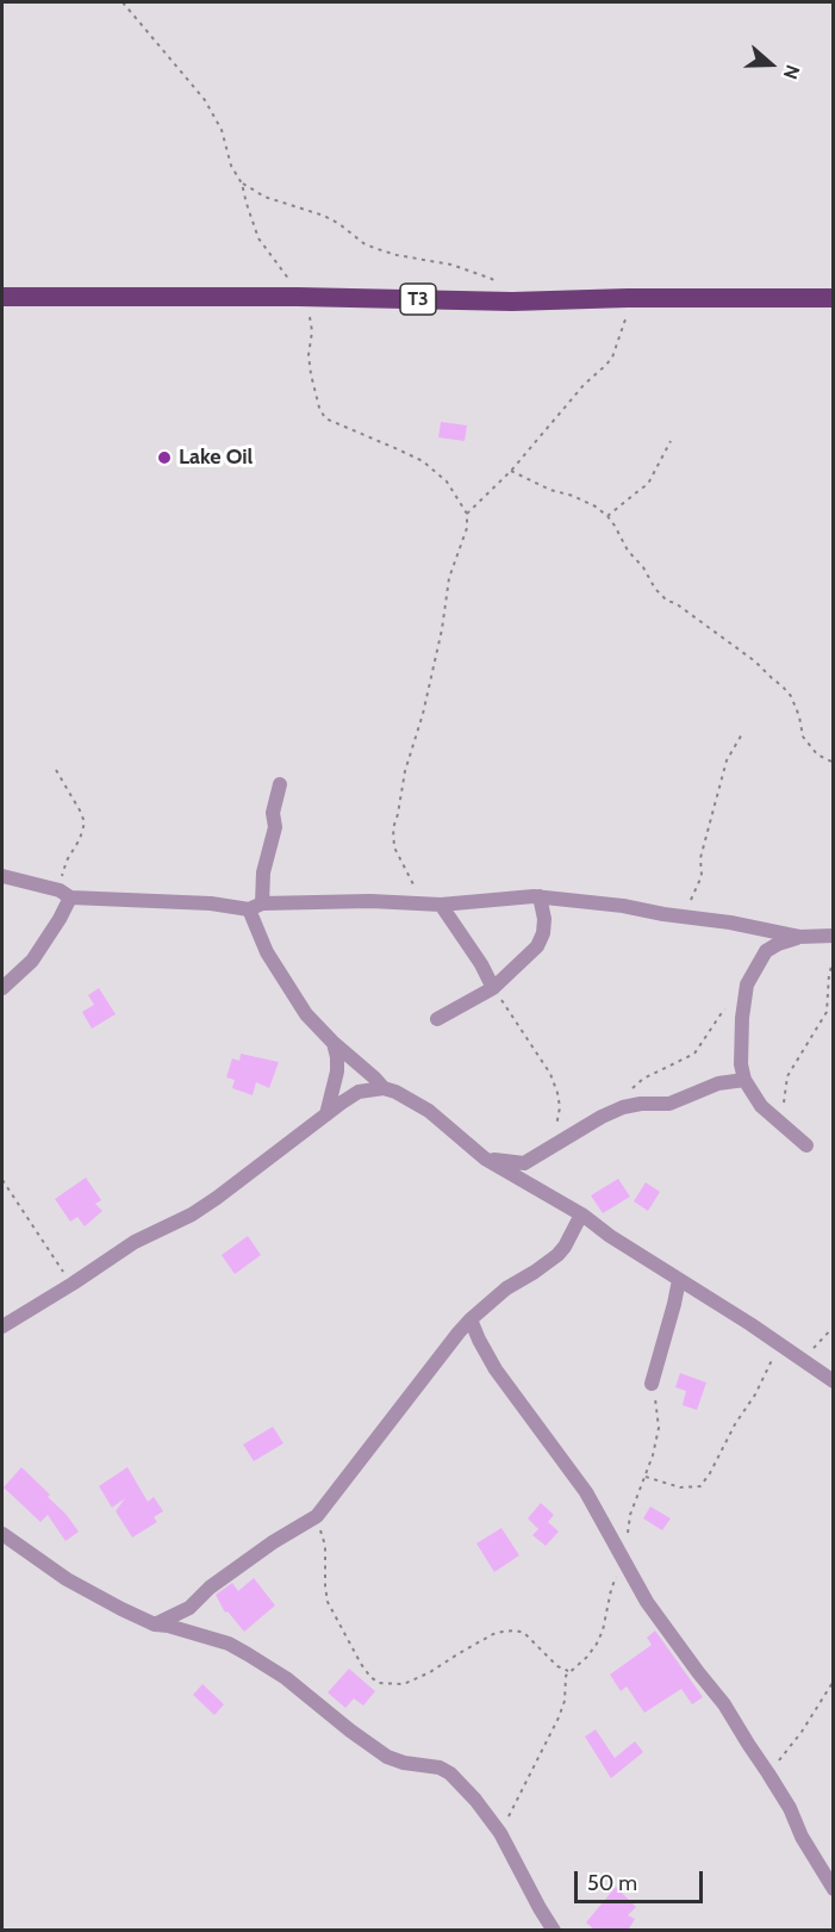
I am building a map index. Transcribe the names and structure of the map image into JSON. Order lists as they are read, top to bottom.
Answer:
{
  "streets": {
    "highway": ["T3"]
  },
  "places": ["Lake Oil"],
  "scale_bar": "50 m",
  "north": "right"
}
